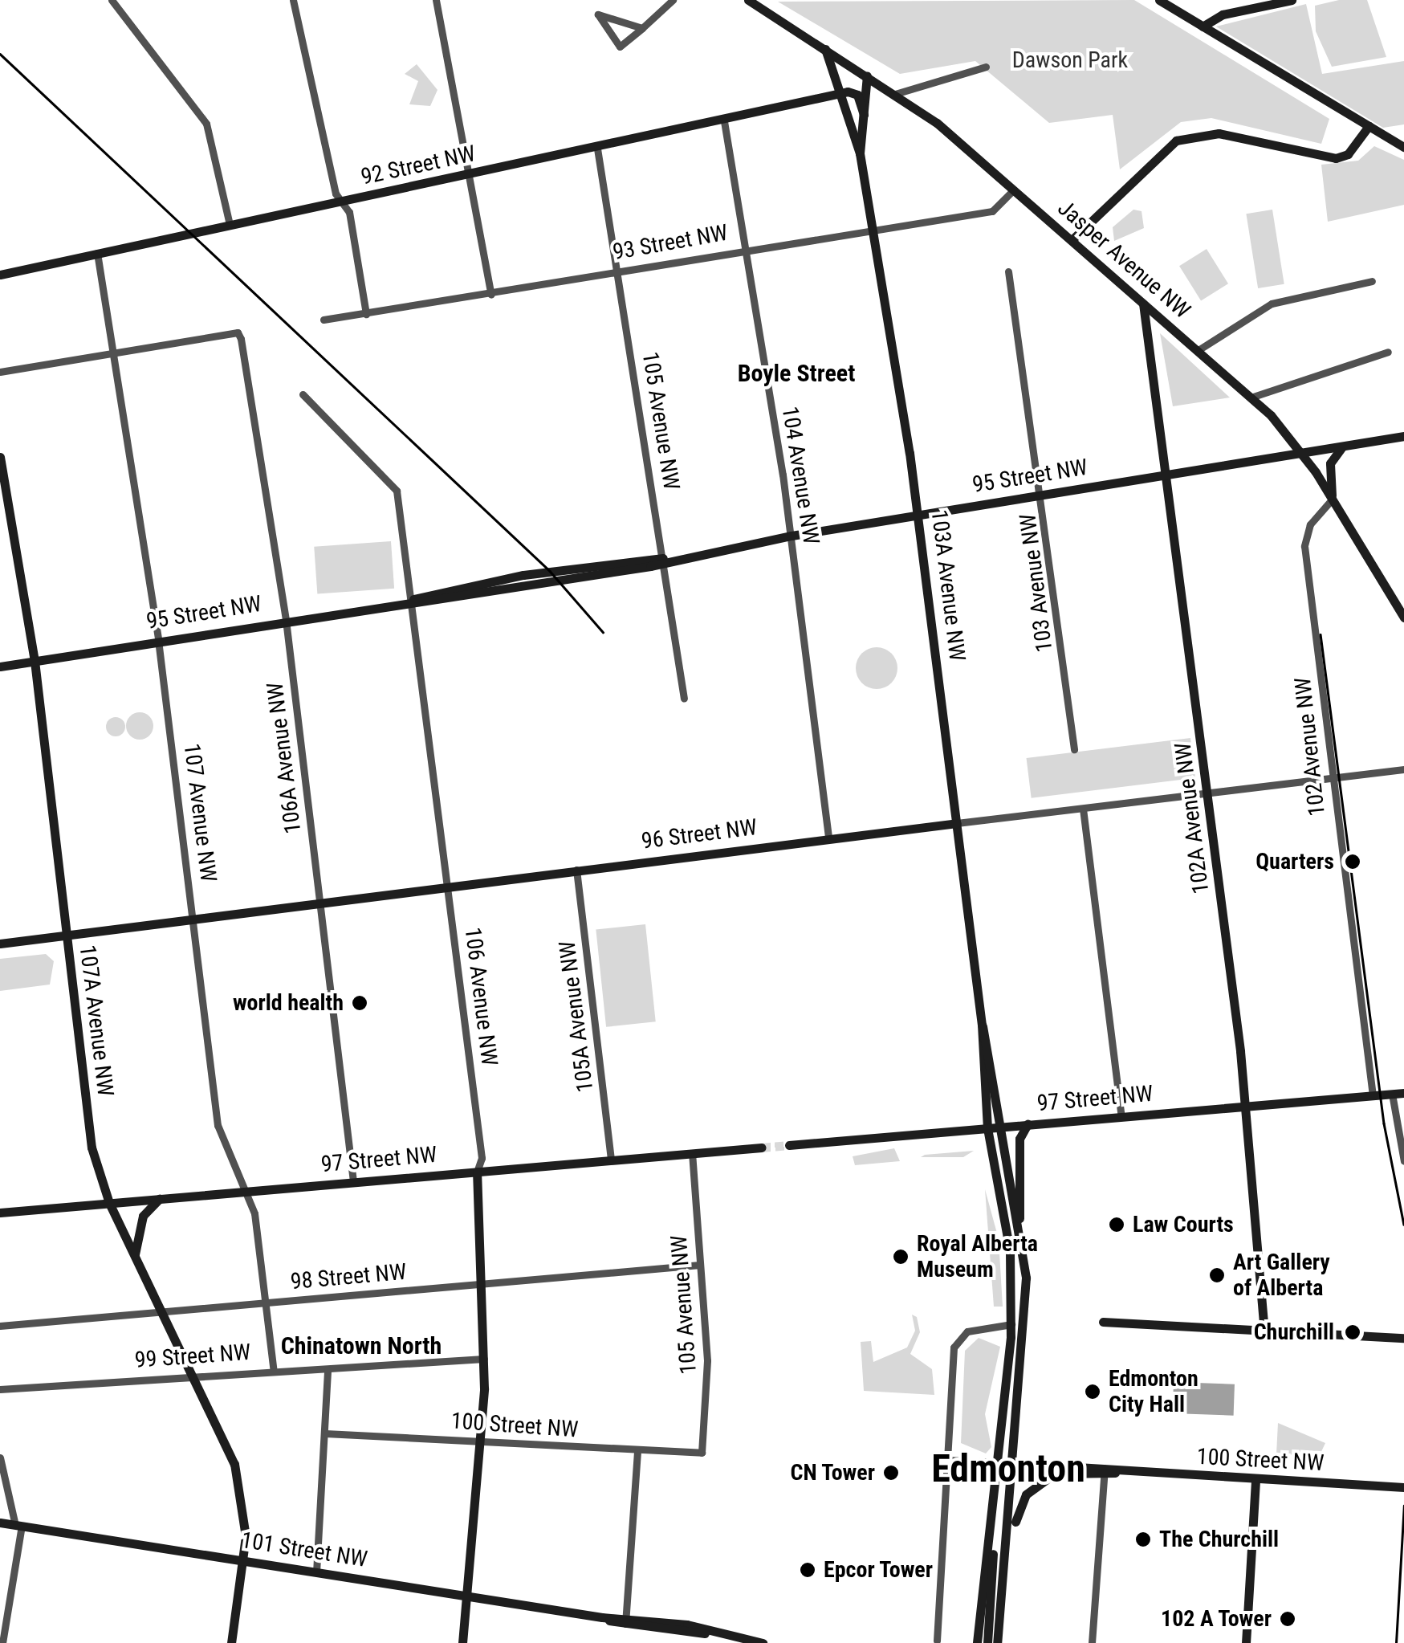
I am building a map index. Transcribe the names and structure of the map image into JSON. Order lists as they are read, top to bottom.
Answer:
{
  "streets": {
    "main road": [
      "92 Street NW",
      "Jasper Avenue NW",
      "95 Street NW",
      "103A Avenue NW",
      "102A Avenue NW",
      "96 Street NW",
      "106 Avenue NW",
      "107A Avenue NW",
      "97 Street NW",
      "100 Street NW",
      "101 Street NW"
    ],
    "street": [
      "93 Street NW",
      "105 Avenue NW",
      "104 Avenue NW",
      "103 Avenue NW",
      "102 Avenue NW",
      "106A Avenue NW",
      "107 Avenue NW",
      "105A Avenue NW",
      "98 Street NW",
      "99 Street NW"
    ]
  },
  "crossings": [
    ["92 Street NW", "105 Avenue NW"],
    ["92 Street NW", "104 Avenue NW"],
    ["92 Street NW", "103A Avenue NW"],
    ["92 Street NW", "107 Avenue NW"],
    ["93 Street NW", "Jasper Avenue NW"],
    ["93 Street NW", "105 Avenue NW"],
    ["93 Street NW", "104 Avenue NW"],
    ["93 Street NW", "103A Avenue NW"],
    ["Jasper Avenue NW", "95 Street NW"],
    ["Jasper Avenue NW", "103A Avenue NW"],
    ["Jasper Avenue NW", "102 Avenue NW"],
    ["Jasper Avenue NW", "102A Avenue NW"],
    ["105 Avenue NW", "95 Street NW"],
    ["105 Avenue NW", "97 Street NW"],
    ["105 Avenue NW", "98 Street NW"],
    ["105 Avenue NW", "100 Street NW"],
    ["104 Avenue NW", "95 Street NW"],
    ["104 Avenue NW", "96 Street NW"],
    ["95 Street NW", "103 Avenue NW"],
    ["95 Street NW", "103A Avenue NW"],
    ["95 Street NW", "106A Avenue NW"],
    ["95 Street NW", "107 Avenue NW"],
    ["95 Street NW", "102A Avenue NW"],
    ["95 Street NW", "106 Avenue NW"],
    ["95 Street NW", "107A Avenue NW"],
    ["103A Avenue NW", "96 Street NW"],
    ["103A Avenue NW", "97 Street NW"],
    ["103A Avenue NW", "100 Street NW"],
    ["102 Avenue NW", "96 Street NW"],
    ["102 Avenue NW", "97 Street NW"],
    ["106A Avenue NW", "107 Avenue NW"],
    ["106A Avenue NW", "96 Street NW"],
    ["106A Avenue NW", "97 Street NW"],
    ["107 Avenue NW", "96 Street NW"],
    ["107 Avenue NW", "97 Street NW"],
    ["107 Avenue NW", "98 Street NW"],
    ["107 Avenue NW", "99 Street NW"],
    ["102A Avenue NW", "96 Street NW"],
    ["102A Avenue NW", "97 Street NW"],
    ["96 Street NW", "106 Avenue NW"],
    ["96 Street NW", "105A Avenue NW"],
    ["96 Street NW", "107A Avenue NW"],
    ["106 Avenue NW", "97 Street NW"],
    ["106 Avenue NW", "98 Street NW"],
    ["106 Avenue NW", "99 Street NW"],
    ["106 Avenue NW", "100 Street NW"],
    ["106 Avenue NW", "101 Street NW"],
    ["105A Avenue NW", "97 Street NW"],
    ["107A Avenue NW", "97 Street NW"],
    ["107A Avenue NW", "98 Street NW"],
    ["107A Avenue NW", "99 Street NW"],
    ["107A Avenue NW", "101 Street NW"]
  ],
  "districts": ["Boyle Street", "Chinatown North", "Edmonton"],
  "parks": ["Dawson Park"],
  "places": [
    "Quarters",
    "world health",
    "Law Courts",
    "Royal Alberta Museum",
    "Art Gallery of Alberta",
    "Churchill",
    "Edmonton City Hall",
    "CN Tower",
    "The Churchill",
    "Epcor Tower",
    "102 A Tower"
  ]
}
